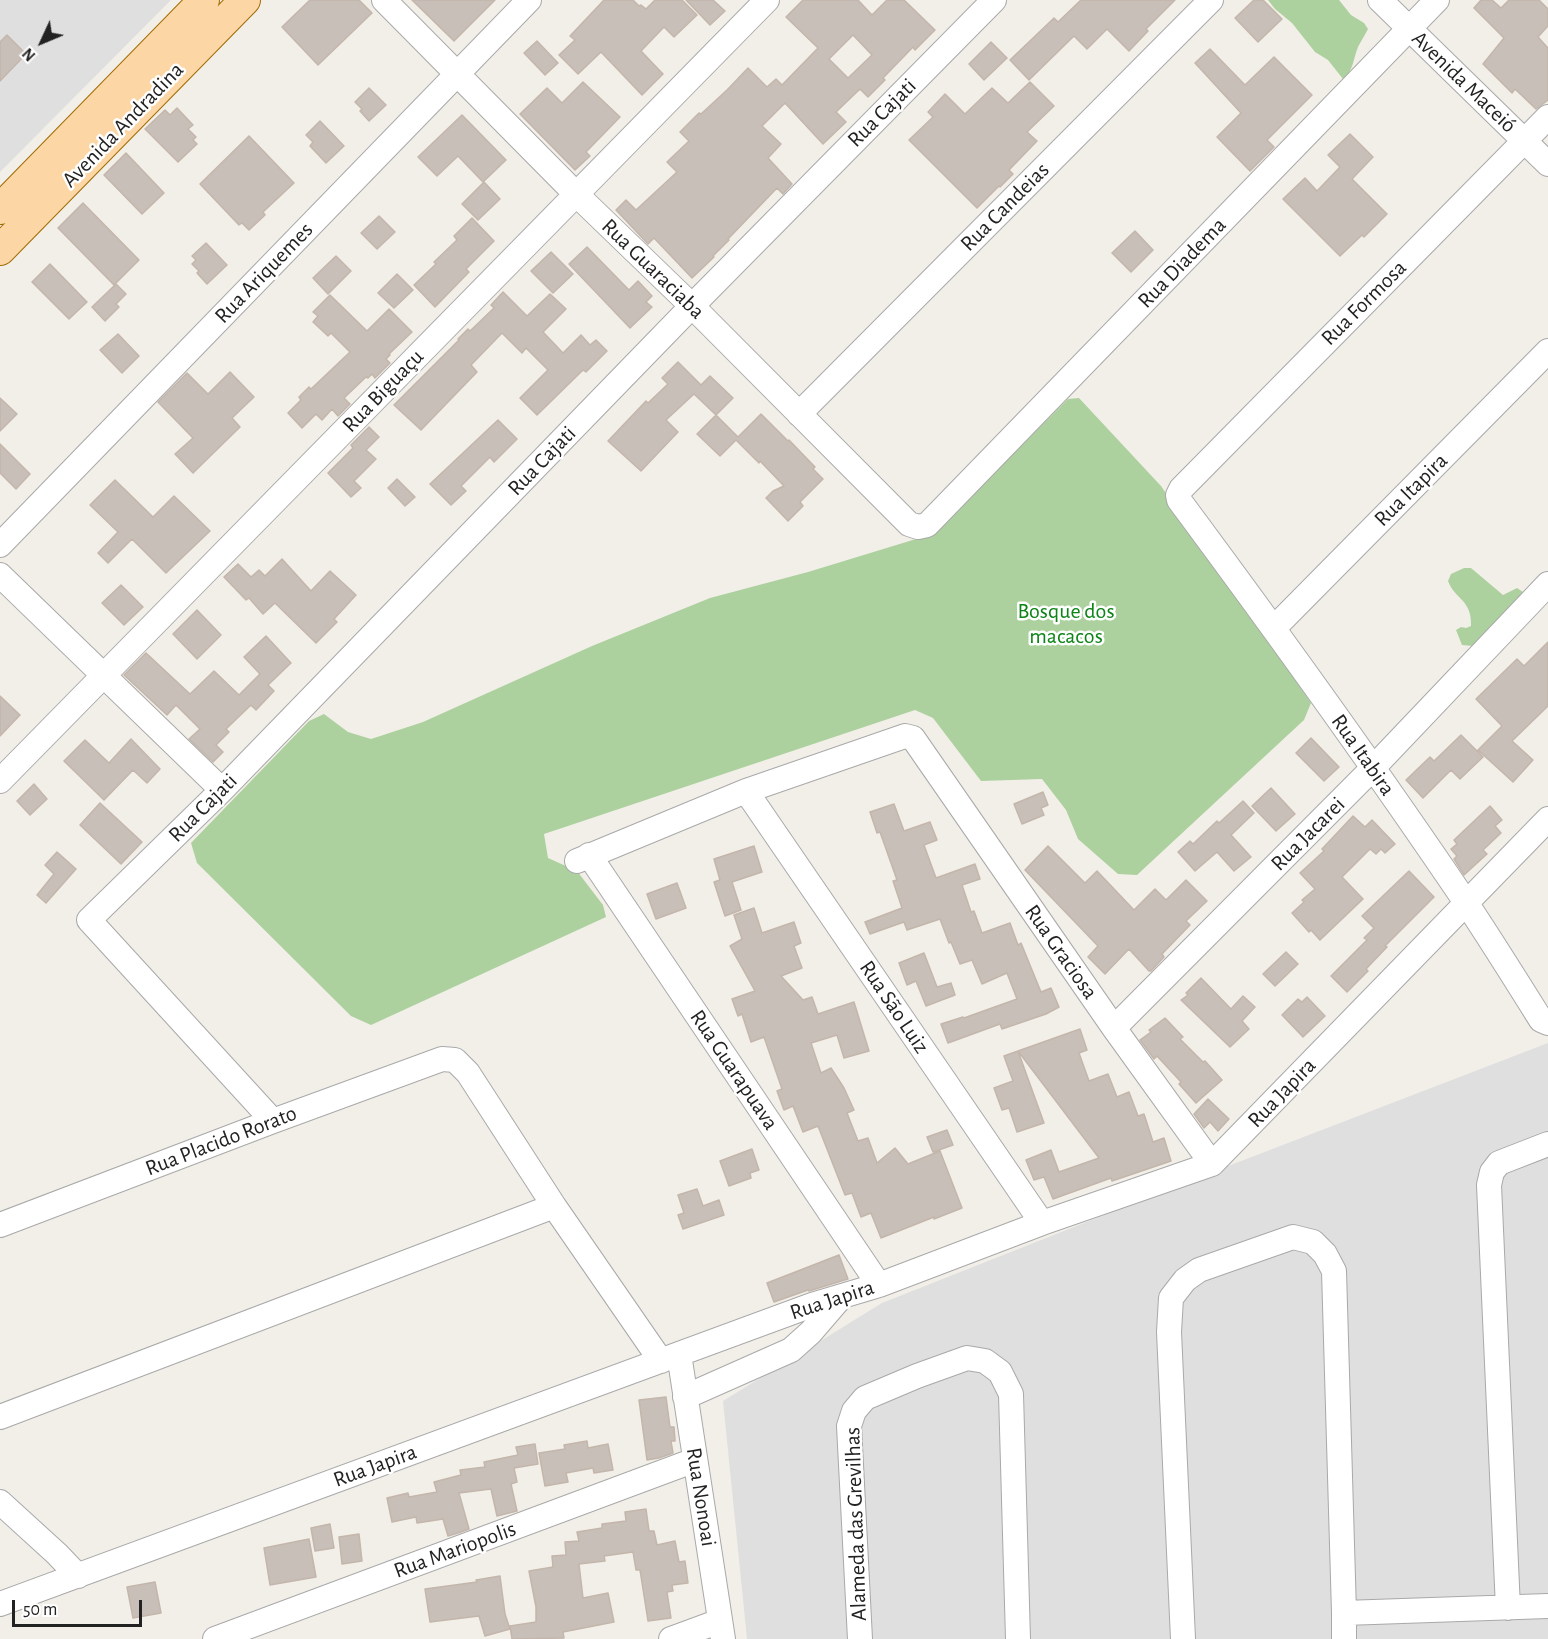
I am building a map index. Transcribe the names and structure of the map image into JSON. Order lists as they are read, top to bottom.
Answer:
{
  "streets": {
    "main road": ["Avenida Andradina"],
    "street": [
      "Avenida Maceió",
      "Rua Cajati",
      "Rua Candeias",
      "Rua Diadema",
      "Rua Guaraciaba",
      "Rua Ariquemes",
      "Rua Formosa",
      "Rua Biguaçu",
      "Rua Itapira",
      "Rua Itabira",
      "Rua Jacarei",
      "Rua Graciosa",
      "Rua São Luiz",
      "Rua Guarapuava",
      "Rua Japira",
      "Rua Placido Rorato",
      "Rua Nonoai",
      "Alameda das Grevilhas",
      "Rua Mariopolis"
    ]
  },
  "crossings": [
    ["Avenida Maceió", "Rua Diadema"],
    ["Avenida Maceió", "Rua Formosa"],
    ["Rua Cajati", "Rua Guaraciaba"],
    ["Rua Cajati", "Rua Placido Rorato"],
    ["Rua Candeias", "Rua Guaraciaba"],
    ["Rua Diadema", "Rua Guaraciaba"],
    ["Rua Guaraciaba", "Rua Ariquemes"],
    ["Rua Guaraciaba", "Rua Biguaçu"],
    ["Rua Formosa", "Rua Itabira"],
    ["Rua Itapira", "Rua Itabira"],
    ["Rua Itabira", "Rua Jacarei"],
    ["Rua Itabira", "Rua Japira"],
    ["Rua Jacarei", "Rua Graciosa"],
    ["Rua Graciosa", "Rua São Luiz"],
    ["Rua Graciosa", "Rua Guarapuava"],
    ["Rua Graciosa", "Rua Japira"],
    ["Rua São Luiz", "Rua Guarapuava"],
    ["Rua São Luiz", "Rua Japira"],
    ["Rua Guarapuava", "Rua Japira"],
    ["Rua Japira", "Rua Nonoai"],
    ["Rua Nonoai", "Rua Mariopolis"]
  ],
  "parks": ["Bosque dos macacos"],
  "scale_bar": "50 m",
  "north": "bottom left"
}
